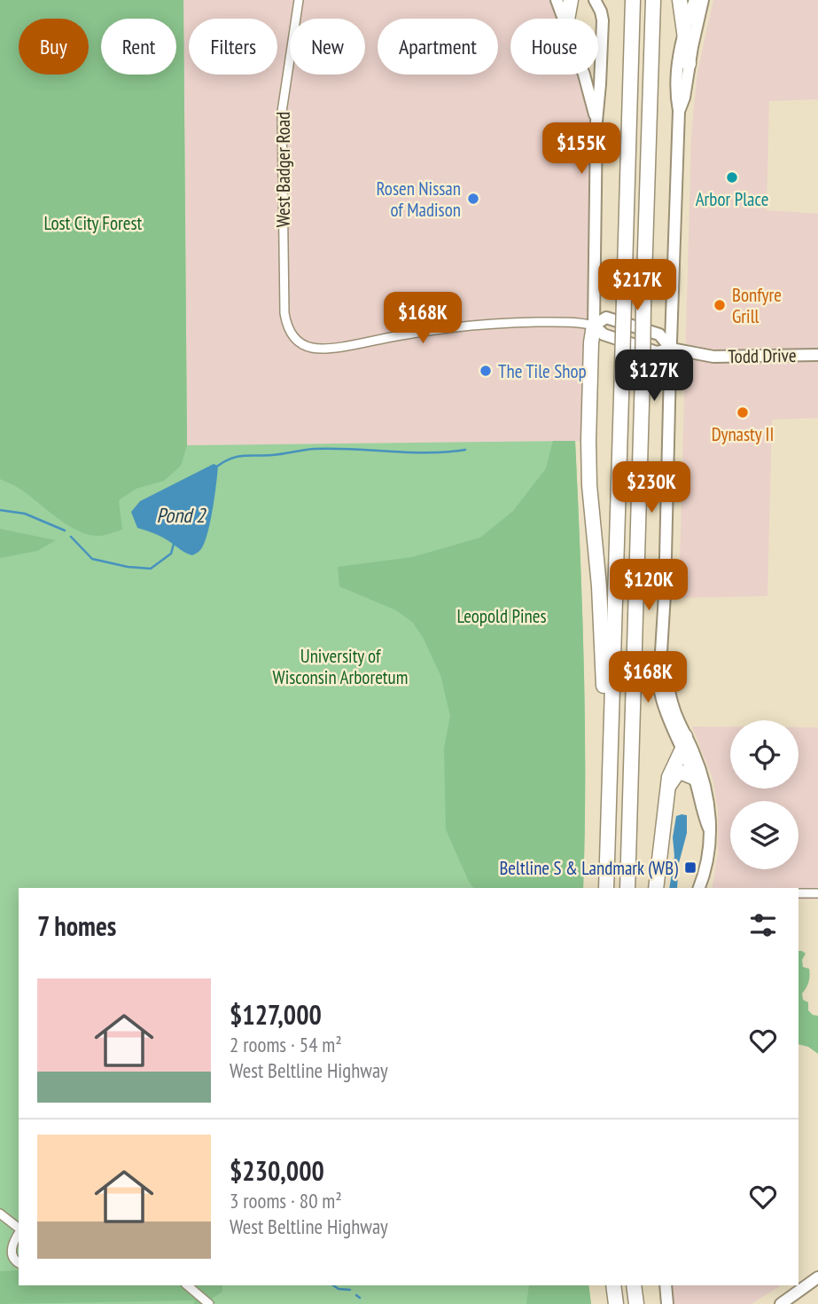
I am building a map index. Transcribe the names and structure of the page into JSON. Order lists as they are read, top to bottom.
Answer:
{
  "streets": {
    "street": ["West Badger Road", "Todd Drive"]
  },
  "crossings": [
    ["West Badger Road", "Todd Drive"]
  ],
  "water": ["Pond 2"],
  "parks": ["Lost City Forest", "Leopold Pines", "University of Wisconsin Arboretum"],
  "places": {
    "other": [
      "Arbor Place",
      "Rosen Nissan of Madison",
      "Bonfyre Grill",
      "The Tile Shop",
      "Dynasty II"
    ],
    "transit": ["Beltline S & Landmark (WB)"]
  },
  "page": {
    "chip": [
      "Buy",
      "Rent",
      "Filters",
      "New",
      "Apartment",
      "House"
    ],
    "price": [
      "$155K",
      "$217K",
      "$168K",
      "$127K",
      "$230K",
      "$120K",
      "$168K"
    ],
    "heading": "7 homes",
    "list": [
      {
        "name": "$127,000",
        "note": "2 rooms · 54 m² · West Beltline Highway"
      },
      {
        "name": "$230,000",
        "note": "3 rooms · 80 m² · West Beltline Highway"
      }
    ]
  }
}
